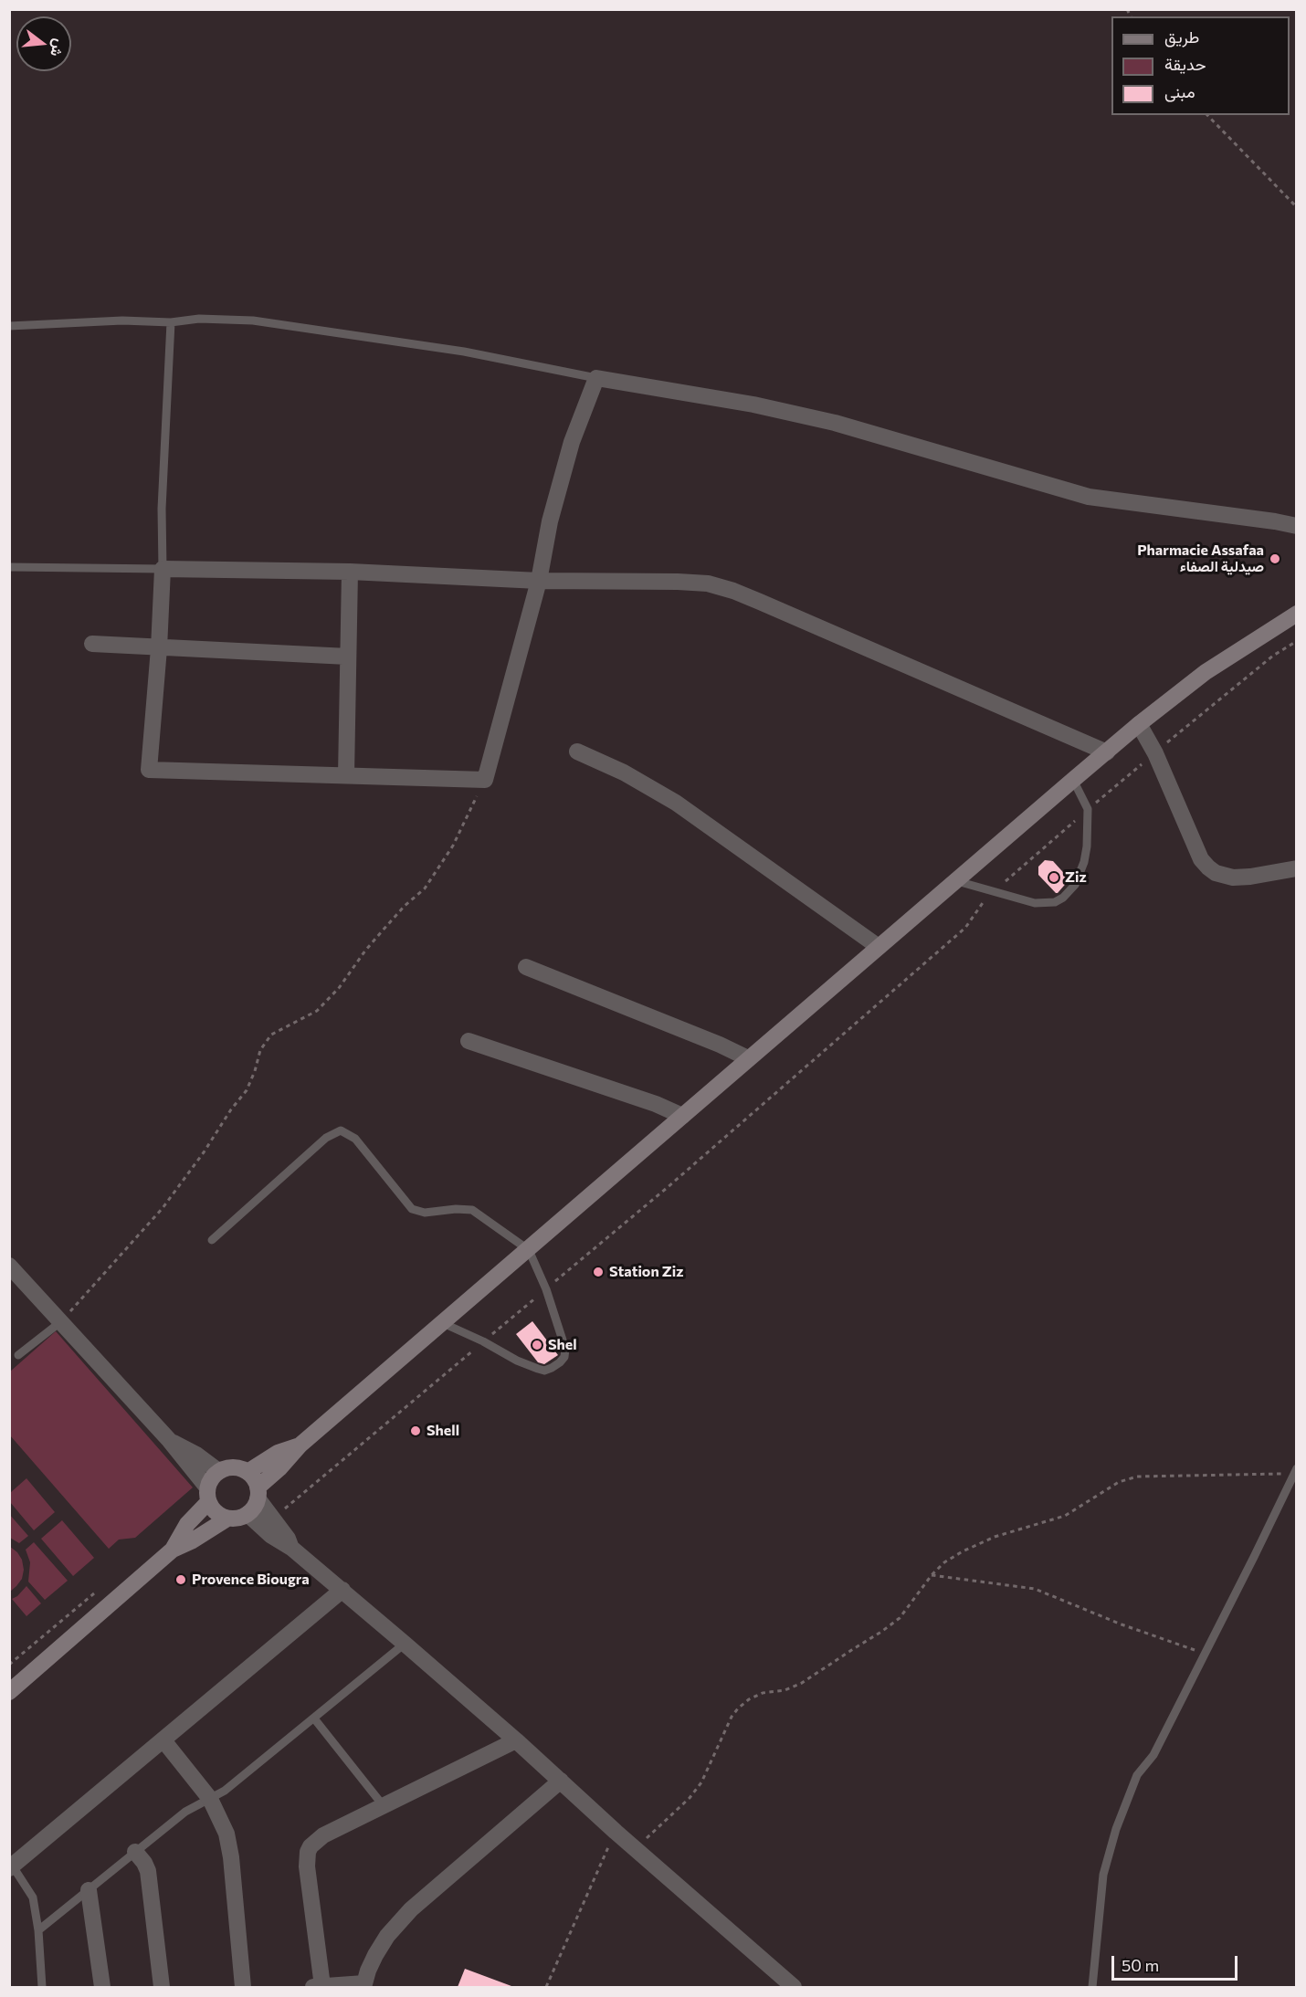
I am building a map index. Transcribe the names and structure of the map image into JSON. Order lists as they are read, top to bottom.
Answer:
{
  "places": [
    "Pharmacie Assafaa صيدلية الصفاء",
    "Ziz",
    "Station Ziz",
    "Shel",
    "Shell",
    "Provence Biougra"
  ],
  "legend": ["طريق", "حديقة", "مبنى"],
  "scale_bar": "50 m",
  "north": "right"
}
